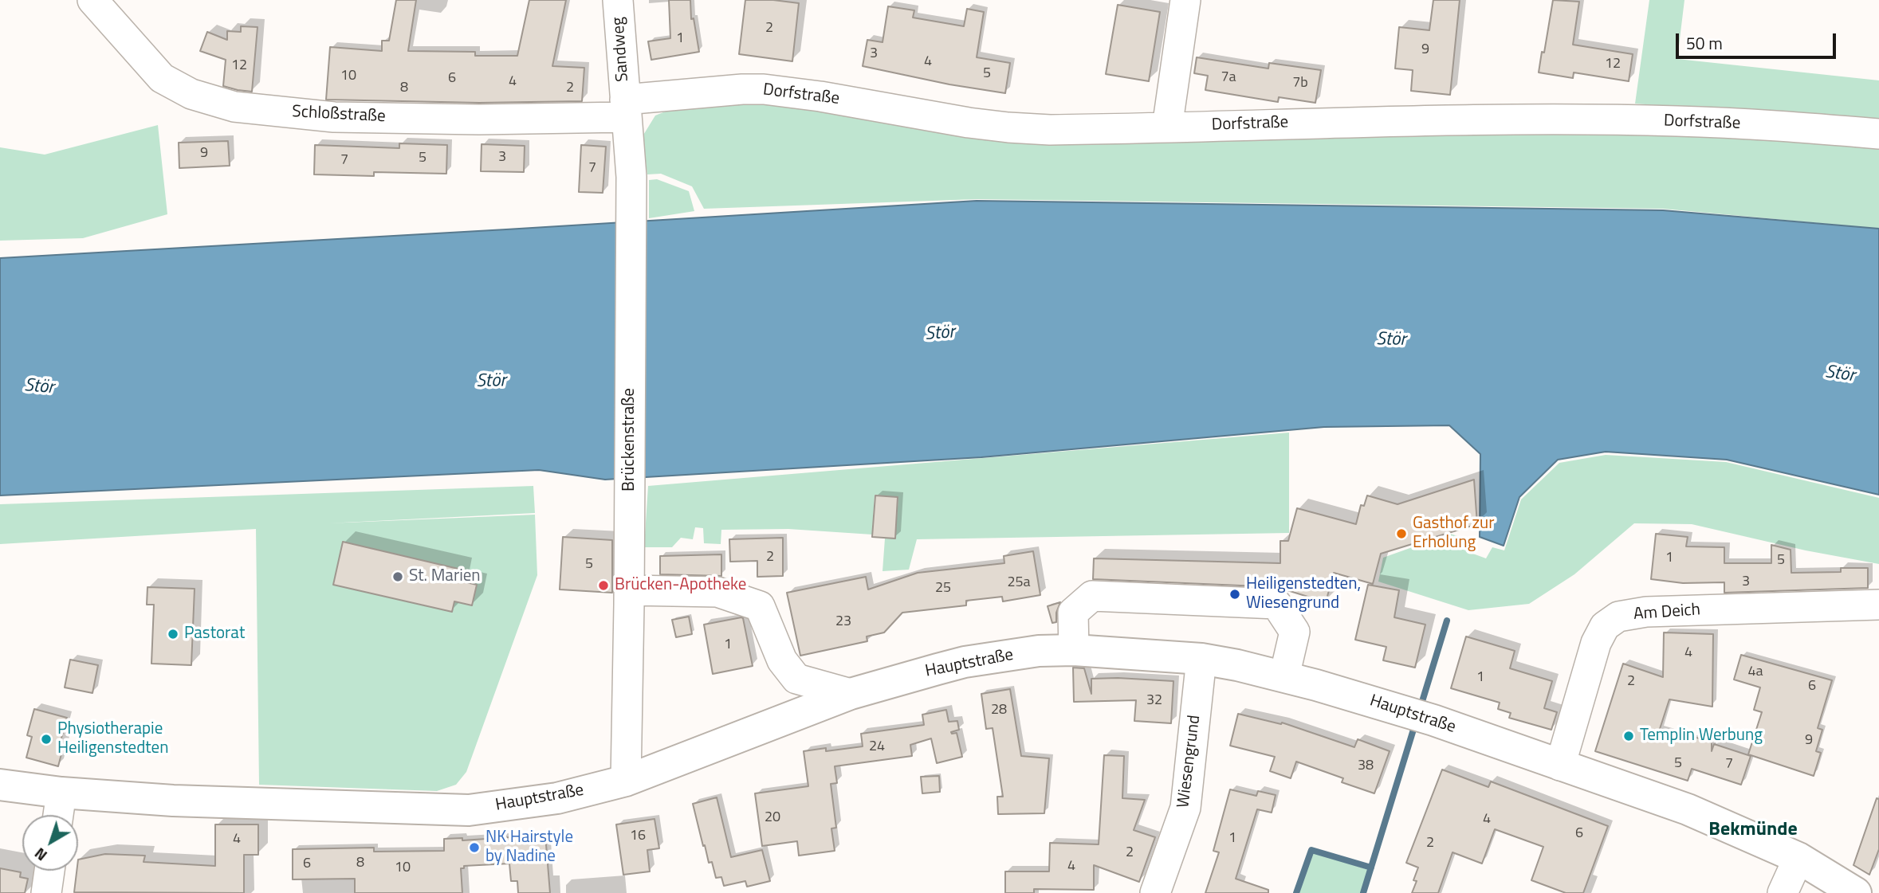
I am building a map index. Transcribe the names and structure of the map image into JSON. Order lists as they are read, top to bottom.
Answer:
{
  "streets": {
    "main road": ["Hauptstraße"],
    "street": [
      "Sandweg",
      "Dorfstraße",
      "Schloßstraße",
      "Brückenstraße",
      "Am Deich",
      "Wiesengrund"
    ]
  },
  "crossings": [
    ["Sandweg", "Dorfstraße"],
    ["Sandweg", "Schloßstraße"],
    ["Sandweg", "Brückenstraße"],
    ["Dorfstraße", "Schloßstraße"],
    ["Dorfstraße", "Brückenstraße"],
    ["Schloßstraße", "Brückenstraße"],
    ["Brückenstraße", "Hauptstraße"],
    ["Am Deich", "Hauptstraße"],
    ["Hauptstraße", "Wiesengrund"]
  ],
  "districts": ["Bekmünde"],
  "water": ["Stör"],
  "places": [
    "Gasthof zur Erholung",
    "St. Marien",
    "Brücken-Apotheke",
    "Heiligenstedten, Wiesengrund",
    "Pastorat",
    "Templin Werbung",
    "Physiotherapie Heiligenstedten",
    "NK Hairstyle by Nadine"
  ],
  "house_numbers": [
    "2",
    "1",
    "9",
    "3",
    "4",
    "12",
    "12",
    "5",
    "10",
    "7a",
    "6",
    "4",
    "7b",
    "8",
    "2",
    "9",
    "3",
    "5",
    "7",
    "7",
    "2",
    "1",
    "5",
    "5",
    "3",
    "25a",
    "25",
    "23",
    "1",
    "4",
    "4a",
    "1",
    "2",
    "6",
    "32",
    "28",
    "9",
    "24",
    "5",
    "7",
    "38",
    "20",
    "4",
    "6",
    "16",
    "1",
    "4",
    "2",
    "2",
    "8",
    "6",
    "4",
    "10"
  ],
  "scale_bar": "50 m",
  "north": "bottom left"
}
